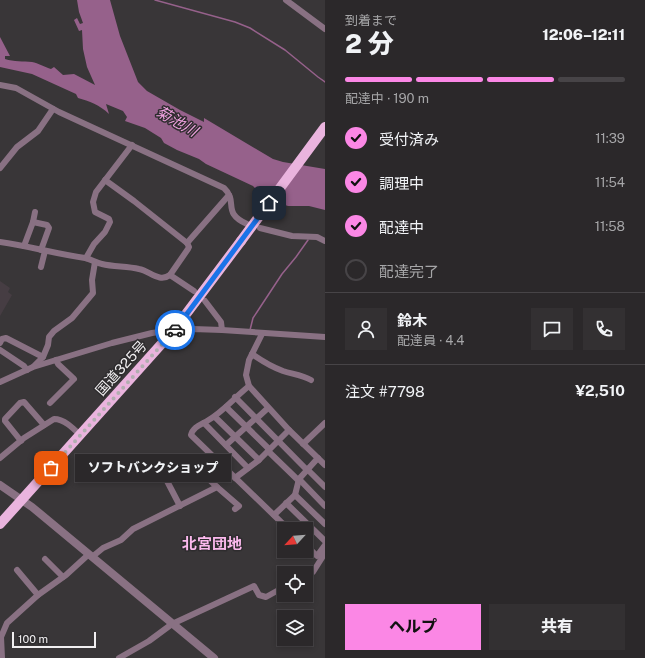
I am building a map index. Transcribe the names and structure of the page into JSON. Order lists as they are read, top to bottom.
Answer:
{
  "streets": {
    "highway": ["国道325号"]
  },
  "districts": ["北宮団地"],
  "water": ["菊池川"],
  "places": ["ソフトバンクショップ"],
  "scale_bar": "100 m",
  "north": "bottom left",
  "page": {
    "heading": ["2 分", "到着まで", "12:06–12:11"],
    "panel": [
      "鈴木",
      "配達員 · 4.4",
      "注文 #7798",
      "¥2,510"
    ],
    "bar": "配達中 · 190 m",
    "list": [
      ["受付済み", "11:39"],
      ["調理中", "11:54"],
      ["配達中", "11:58"],
      "配達完了"
    ],
    "bubble": "ソフトバンクショップ",
    "buttons": ["ヘルプ", "共有"],
    "scale": "100 m"
  }
}
